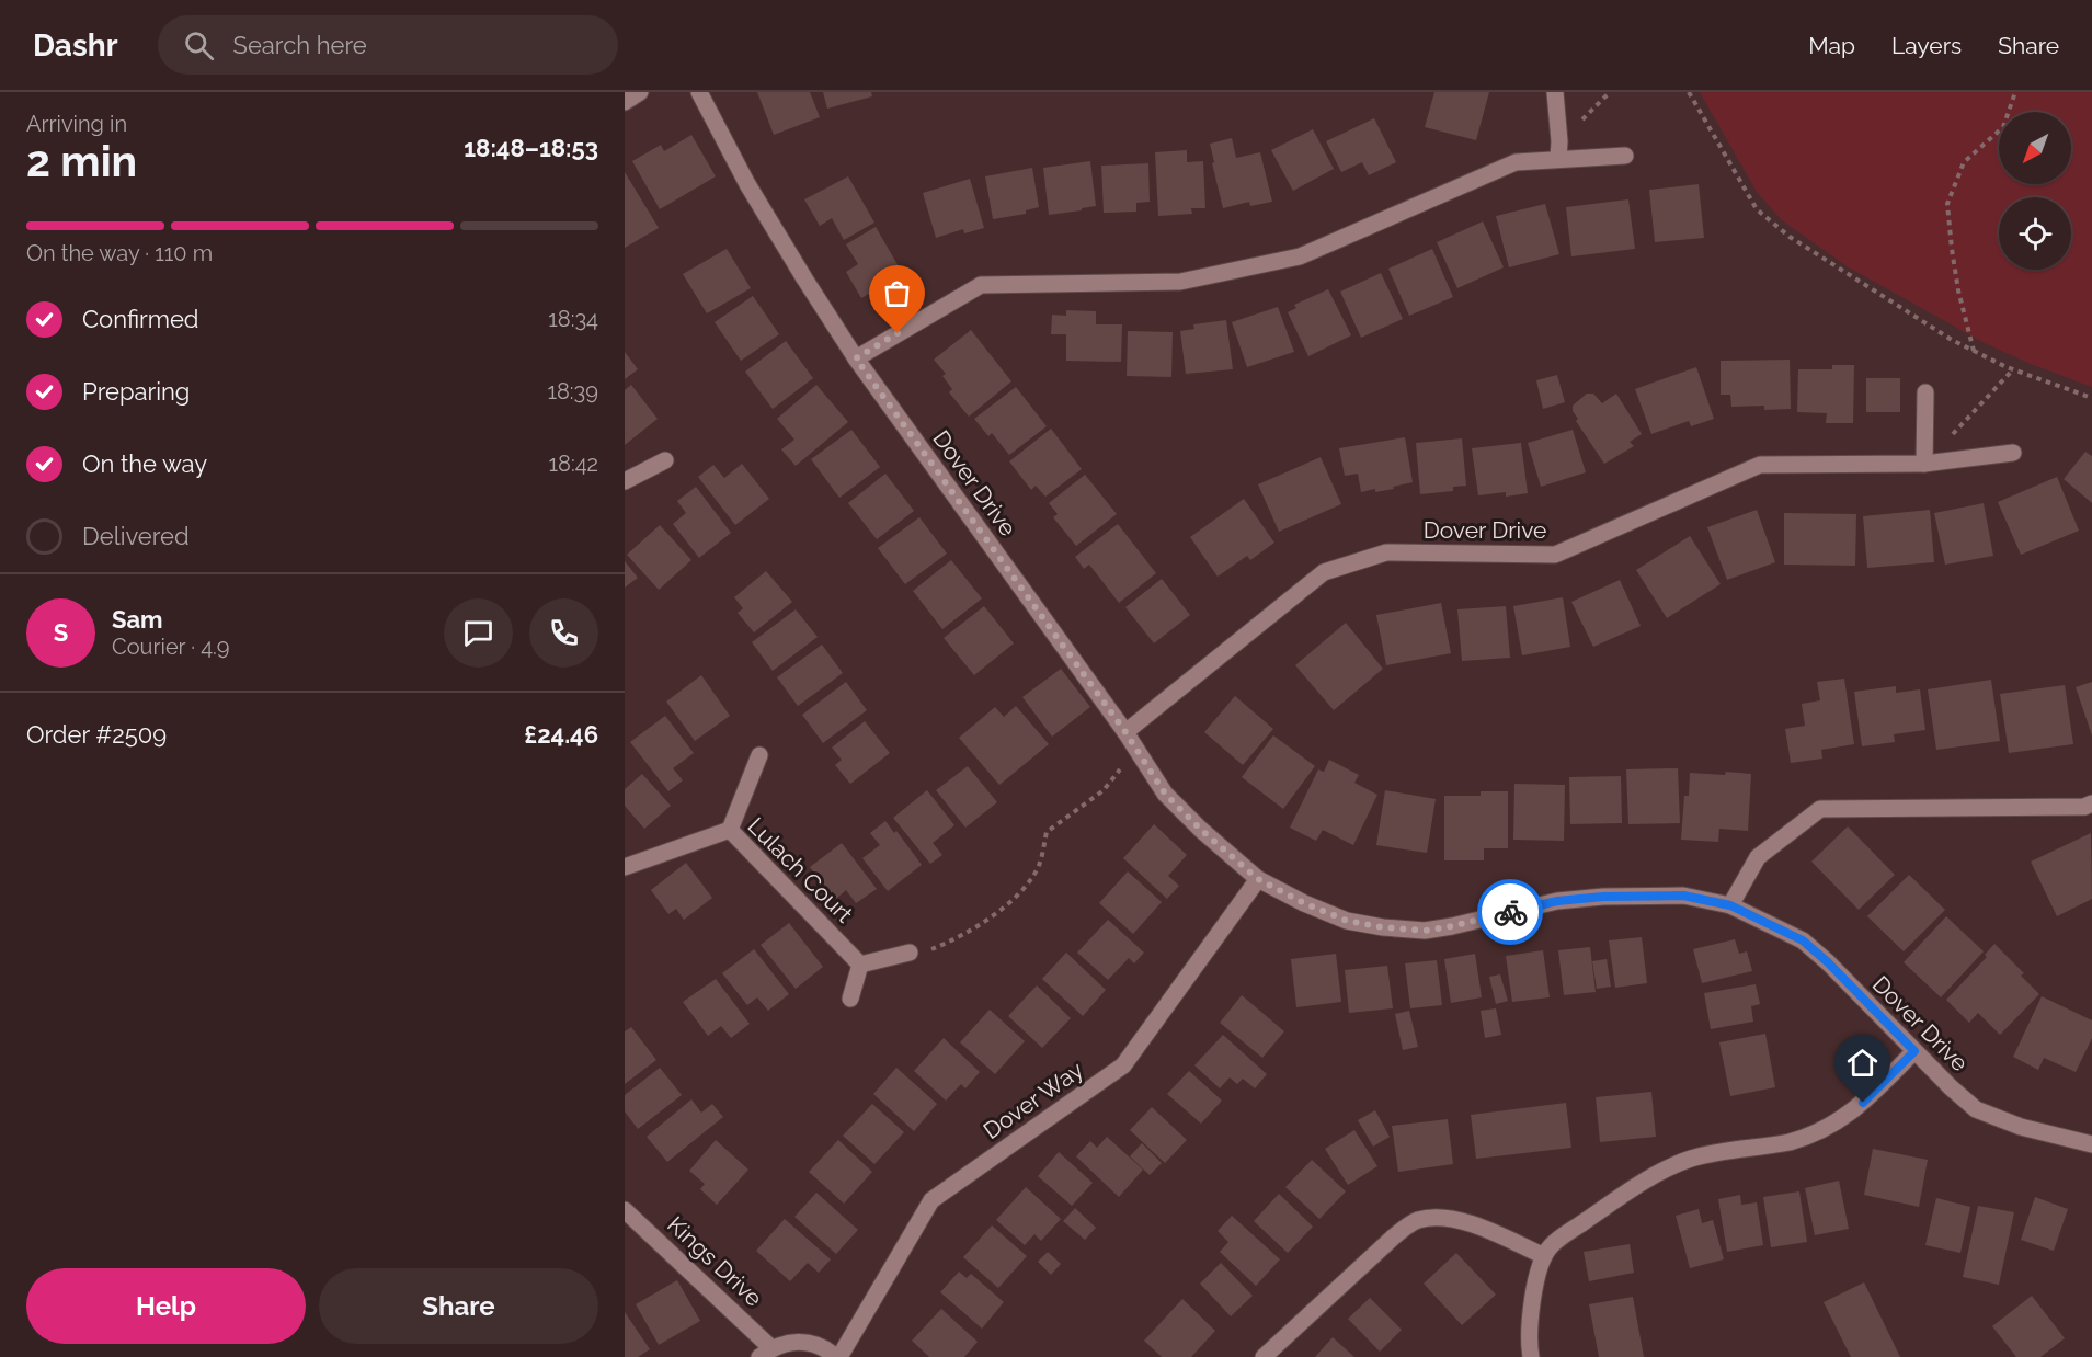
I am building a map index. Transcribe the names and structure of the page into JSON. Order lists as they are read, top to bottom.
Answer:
{
  "streets": {
    "street": [
      "Dover Drive",
      "Lulach Court",
      "Dover Way",
      "Kings Drive"
    ]
  },
  "crossings": [
    ["Dover Drive", "Dover Way"],
    ["Dover Way", "Kings Drive"]
  ],
  "north": "bottom left",
  "page": {
    "header": "Dashr",
    "search": "Search here",
    "nav": ["Map", "Layers", "Share"],
    "heading": ["2 min", "Arriving in", "18:48–18:53"],
    "panel": [
      "Sam",
      "Courier · 4.9",
      "Order #2509",
      "£24.46"
    ],
    "bar": "On the way · 110 m",
    "list": [
      ["Confirmed", "18:34"],
      ["Preparing", "18:39"],
      ["On the way", "18:42"],
      "Delivered"
    ],
    "round": "S",
    "buttons": ["Help", "Share"]
  }
}
